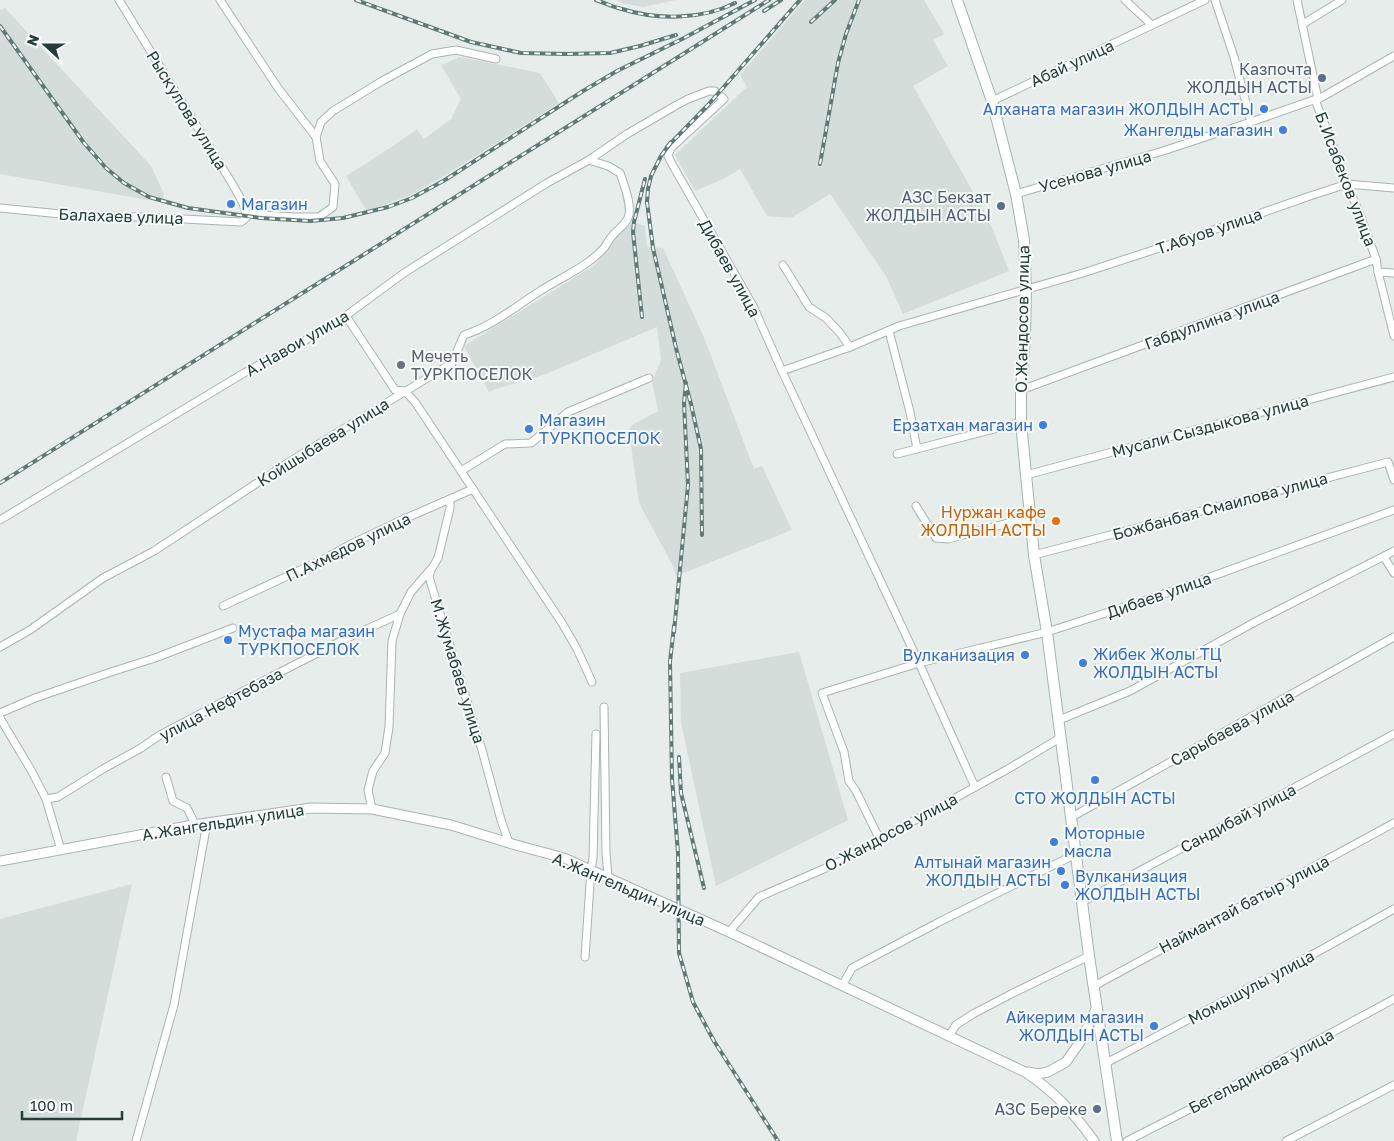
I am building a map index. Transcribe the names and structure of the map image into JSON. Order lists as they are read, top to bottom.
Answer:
{
  "streets": {
    "main road": ["О.Жандосов улица"],
    "street": [
      "Абай улица",
      "Рыскулова улица",
      "Усенова улица",
      "Б.Исабеков улица",
      "Балахаев улица",
      "Т.Абуов улица",
      "Дибаев улица",
      "Габдуллина улица",
      "А.Навои улица",
      "Мусали Сыздыкова улица",
      "Койшыбаева улица",
      "Божбанбая Смаилова улица",
      "П.Ахмедов улица",
      "М.Жумабаев улица",
      "улица Нефтебаза",
      "Сарыбаева улица",
      "Сандибай улица",
      "А.Жангельдин улица",
      "Наймантай батыр улица",
      "Момышулы улица",
      "Бегельдинова улица"
    ]
  },
  "crossings": [
    ["Абай улица", "О.Жандосов улица"],
    ["Рыскулова улица", "Балахаев улица"],
    ["Усенова улица", "Б.Исабеков улица"],
    ["Усенова улица", "О.Жандосов улица"],
    ["Б.Исабеков улица", "Т.Абуов улица"],
    ["Б.Исабеков улица", "Габдуллина улица"],
    ["Т.Абуов улица", "О.Жандосов улица"],
    ["Дибаев улица", "О.Жандосов улица"],
    ["Дибаев улица", "А.Навои улица"],
    ["О.Жандосов улица", "Габдуллина улица"],
    ["О.Жандосов улица", "Мусали Сыздыкова улица"],
    ["О.Жандосов улица", "Божбанбая Смаилова улица"],
    ["О.Жандосов улица", "Сарыбаева улица"],
    ["О.Жандосов улица", "Сандибай улица"],
    ["О.Жандосов улица", "А.Жангельдин улица"],
    ["О.Жандосов улица", "Наймантай батыр улица"],
    ["О.Жандосов улица", "Момышулы улица"],
    ["А.Навои улица", "Койшыбаева улица"],
    ["М.Жумабаев улица", "А.Жангельдин улица"]
  ],
  "places": [
    "Казпочта ЖОЛДЫН АСТЫ",
    "Алханата магазин ЖОЛДЫН АСТЫ",
    "Жангелды магазин",
    "Магазин",
    "АЗС Бекзат ЖОЛДЫН АСТЫ",
    "Мечеть ТУРКПОСЕЛОК",
    "Ерзатхан магазин",
    "Магазин ТУРКПОСЕЛОК",
    "Нуржан кафе ЖОЛДЫН АСТЫ",
    "Мустафа магазин ТУРКПОСЕЛОК",
    "Вулканизация",
    "Жибек Жолы ТЦ ЖОЛДЫН АСТЫ",
    "СТО ЖОЛДЫН АСТЫ",
    "Моторные масла",
    "Алтынай магазин ЖОЛДЫН АСТЫ",
    "Вулканизация ЖОЛДЫН АСТЫ",
    "Айкерим магазин ЖОЛДЫН АСТЫ",
    "АЗС Береке"
  ],
  "scale_bar": "100 m",
  "north": "left"
}
